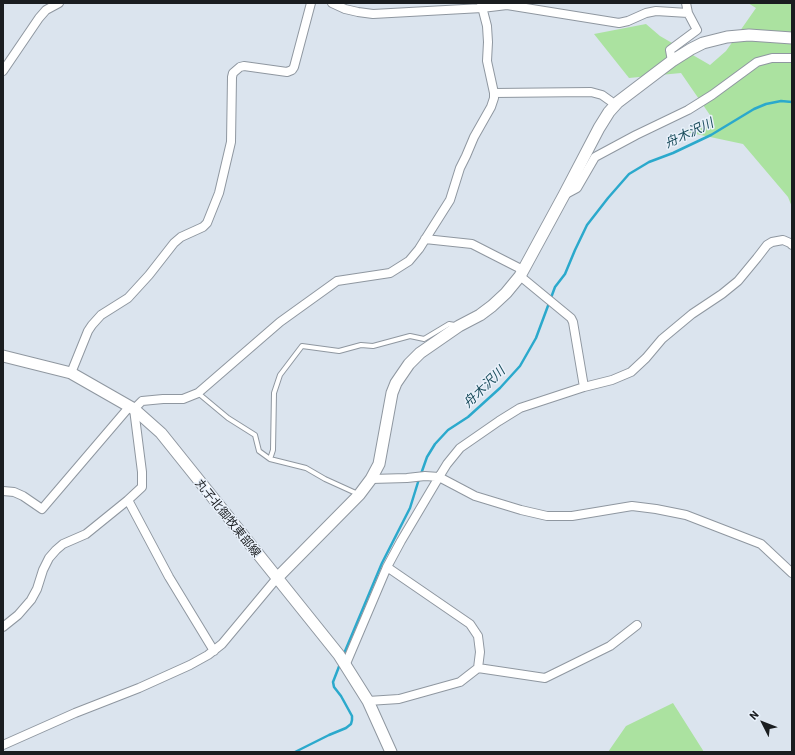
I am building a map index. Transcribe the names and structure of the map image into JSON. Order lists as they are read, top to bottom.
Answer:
{
  "streets": {
    "street": ["丸子北御牧東部線"]
  },
  "water": ["舟木沢川"],
  "north": "top left"
}
